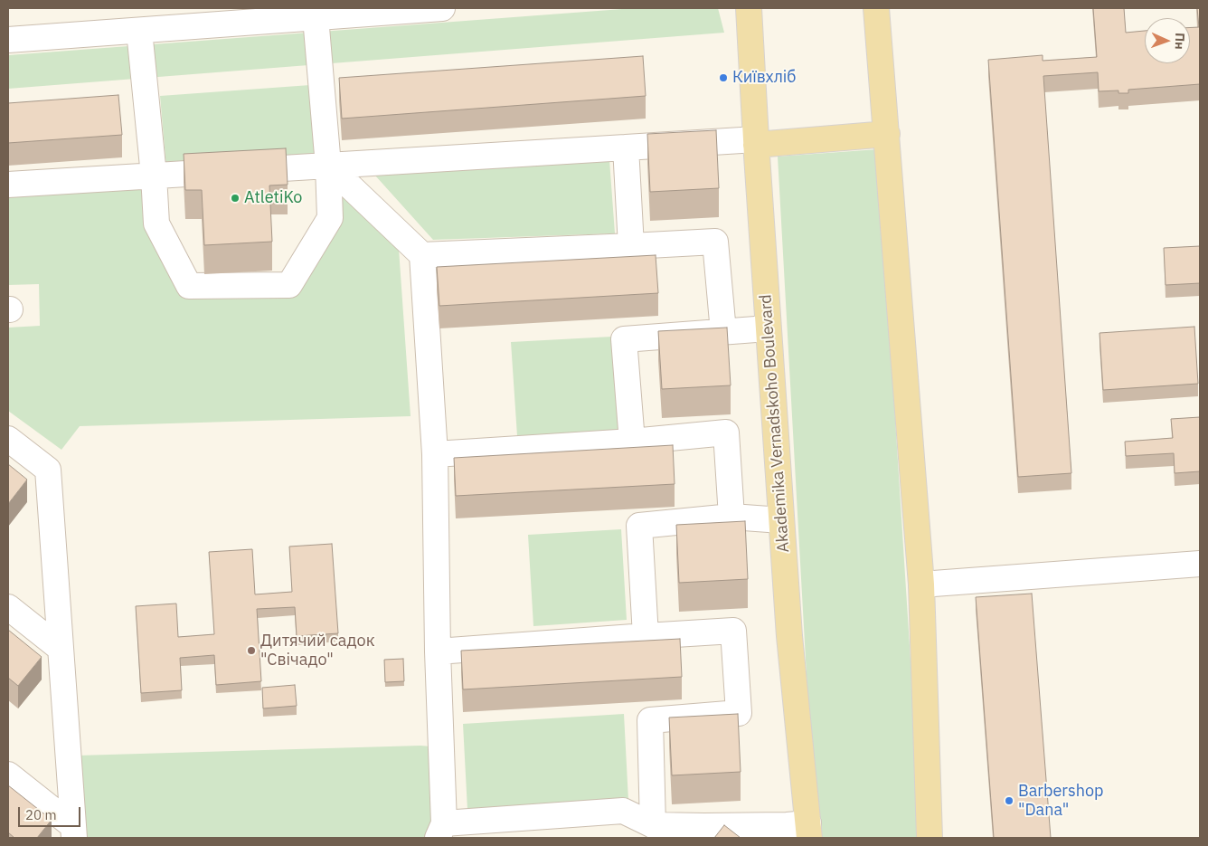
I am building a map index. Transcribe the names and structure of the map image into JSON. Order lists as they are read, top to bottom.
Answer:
{
  "streets": {
    "main road": ["Akademika Vernadskoho Boulevard"]
  },
  "places": [
    "Київхліб",
    "AtletiKo",
    "Дитячий садок \"Свічадо\"",
    "Barbershop \"Dana\""
  ],
  "scale_bar": "20 m",
  "north": "right"
}
